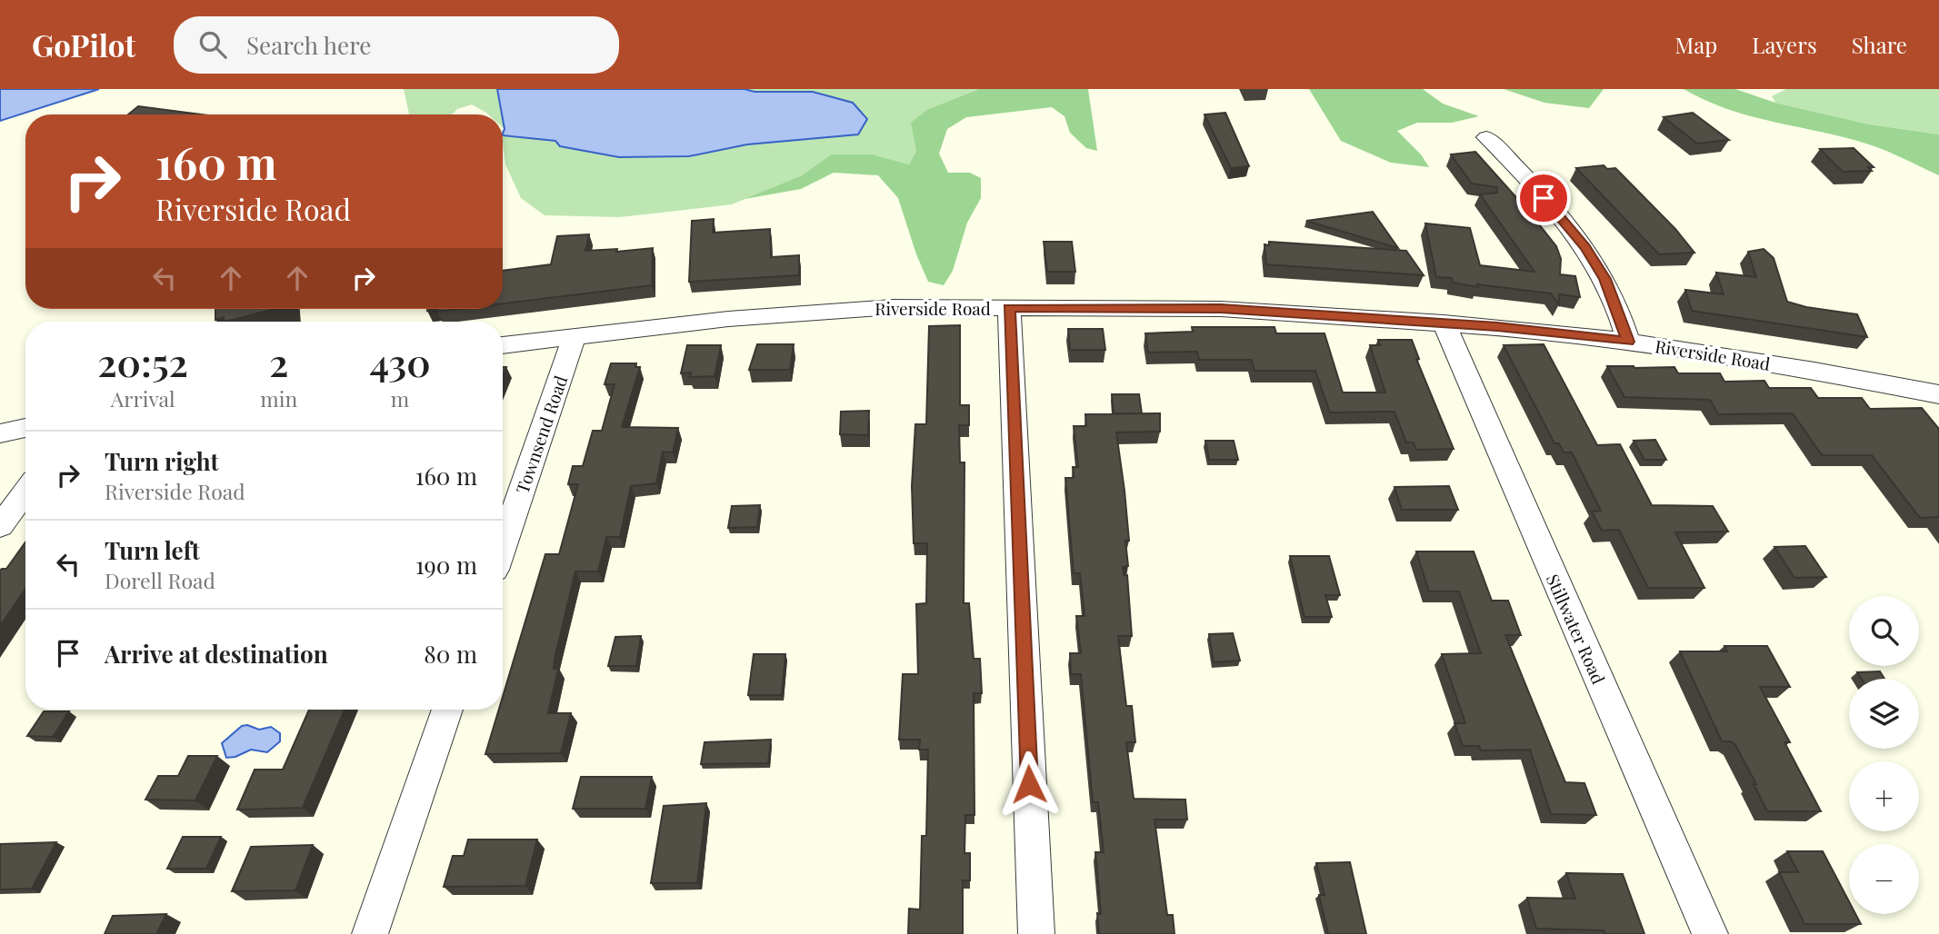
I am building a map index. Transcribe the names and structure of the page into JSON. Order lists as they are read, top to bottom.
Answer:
{
  "streets": {
    "street": ["Riverside Road", "Townsend Road", "Stillwater Road"]
  },
  "crossings": [
    ["Riverside Road", "Townsend Road"],
    ["Riverside Road", "Stillwater Road"]
  ],
  "page": {
    "header": "GoPilot",
    "search": "Search here",
    "nav": ["Map", "Layers", "Share"],
    "turn": ["160 m", "Riverside Road"],
    "eta": [
      "20:52",
      "Arrival",
      "2",
      "min",
      "430",
      "m"
    ],
    "list": [
      {
        "name": "Turn right",
        "note": "Riverside Road",
        "value": "160 m"
      },
      {
        "name": "Turn left",
        "note": "Dorell Road",
        "value": "190 m"
      },
      {
        "name": "Arrive at destination",
        "value": "80 m"
      }
    ],
    "map_buttons": ["+", "−"]
  }
}
